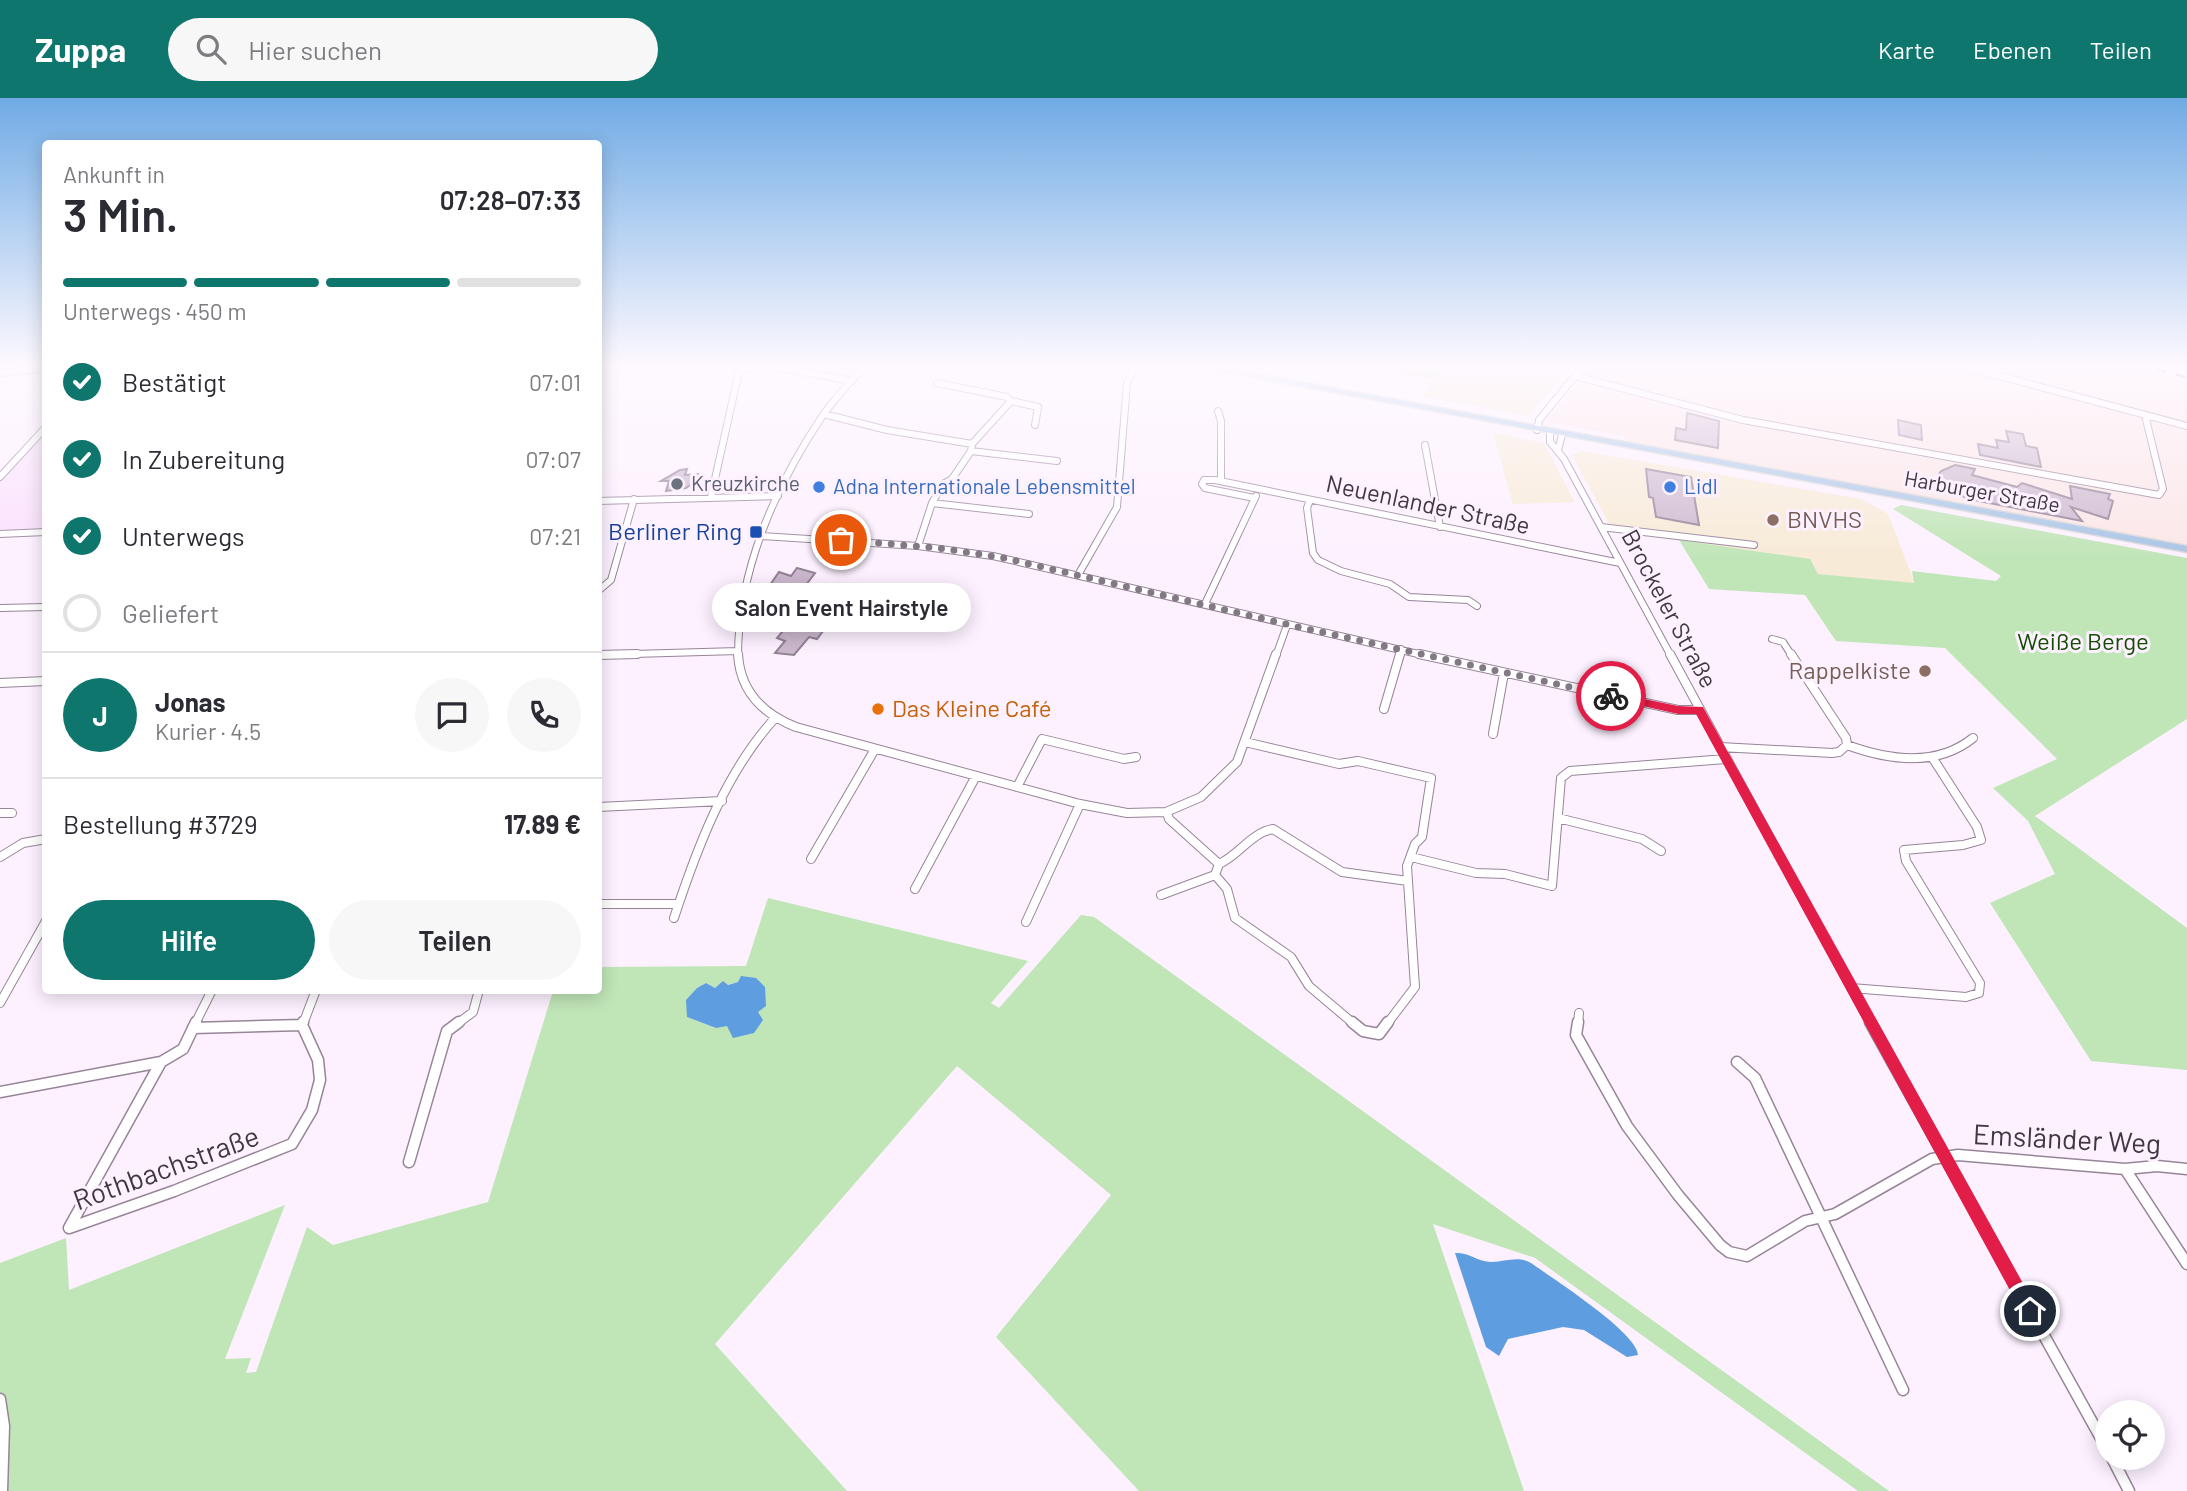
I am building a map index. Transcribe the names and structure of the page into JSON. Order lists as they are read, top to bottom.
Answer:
{
  "streets": {
    "main road": ["Harburger Straße"],
    "street": [
      "Neuenlander Straße",
      "Brockeler Straße",
      "Emsländer Weg",
      "Rothbachstraße"
    ]
  },
  "crossings": [
    ["Harburger Straße", "Brockeler Straße"],
    ["Neuenlander Straße", "Brockeler Straße"],
    ["Brockeler Straße", "Emsländer Weg"]
  ],
  "parks": ["Weiße Berge"],
  "places": {
    "other": [
      "Kreuzkirche",
      "Adna Internationale Lebensmittel",
      "Lidl",
      "BNVHS",
      "Salon Event Hairstyle",
      "Rappelkiste",
      "Das Kleine Café"
    ],
    "transit": ["Berliner Ring"]
  },
  "page": {
    "header": "Zuppa",
    "search": "Hier suchen",
    "nav": ["Karte", "Ebenen", "Teilen"],
    "heading": ["3 Min.", "Ankunft in", "07:28–07:33"],
    "panel": [
      "Jonas",
      "Kurier · 4.5",
      "Bestellung #3729",
      "17.89 €"
    ],
    "bar": "Unterwegs · 450 m",
    "list": [
      ["Bestätigt", "07:01"],
      ["In Zubereitung", "07:07"],
      ["Unterwegs", "07:21"],
      "Geliefert"
    ],
    "bubble": "Salon Event Hairstyle",
    "round": "J",
    "buttons": ["Hilfe", "Teilen"]
  }
}
